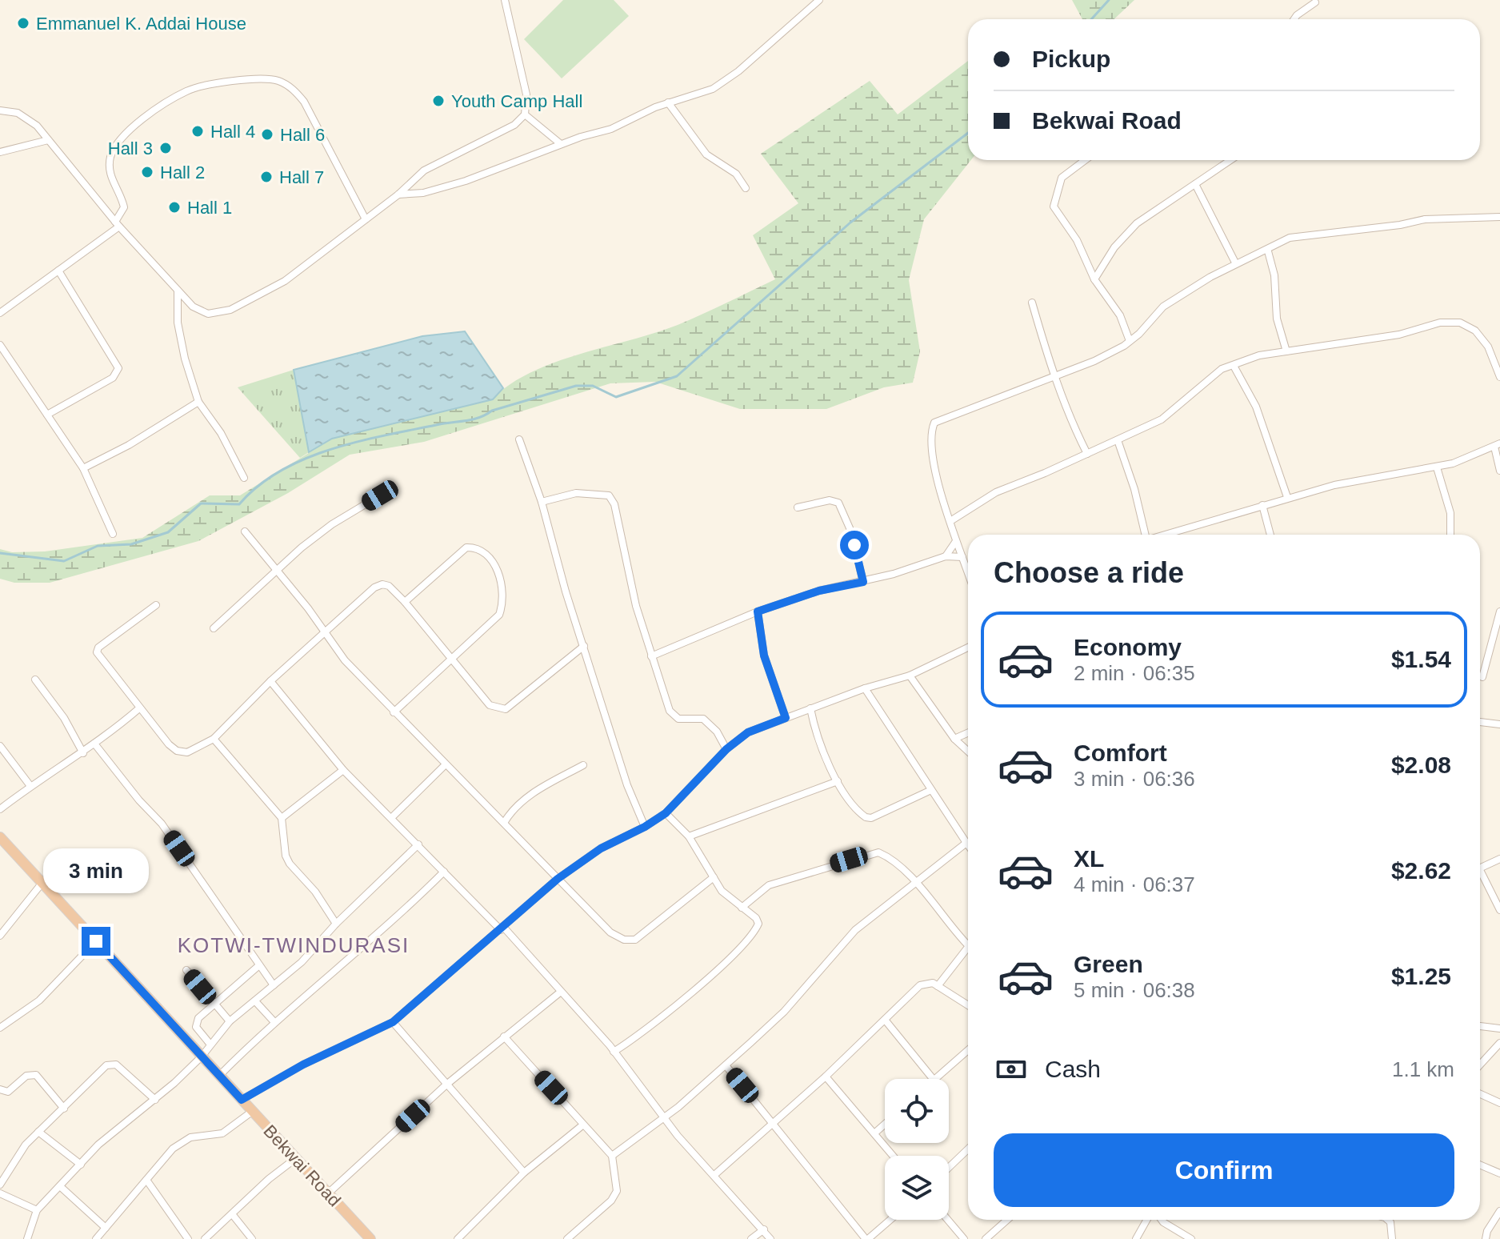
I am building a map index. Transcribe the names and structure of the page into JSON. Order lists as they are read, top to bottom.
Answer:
{
  "streets": {
    "highway": ["Bekwai Road"]
  },
  "districts": ["KOTWI-TWINDURASI"],
  "places": [
    "Emmanuel K. Addai House",
    "Youth Camp Hall",
    "Hall 4",
    "Hall 6",
    "Hall 3",
    "Hall 2",
    "Hall 7",
    "Hall 1"
  ],
  "page": {
    "banner": ["Pickup", "Bekwai Road"],
    "heading": "Choose a ride",
    "list": [
      {
        "name": "Economy",
        "note": "2 min · 06:35",
        "value": "$1.54"
      },
      {
        "name": "Comfort",
        "note": "3 min · 06:36",
        "value": "$2.08"
      },
      {
        "name": "XL",
        "note": "4 min · 06:37",
        "value": "$2.62"
      },
      {
        "name": "Green",
        "note": "5 min · 06:38",
        "value": "$1.25"
      }
    ],
    "bubble": "3 min",
    "pay": ["Cash", "1.1 km"],
    "buttons": "Confirm"
  }
}
